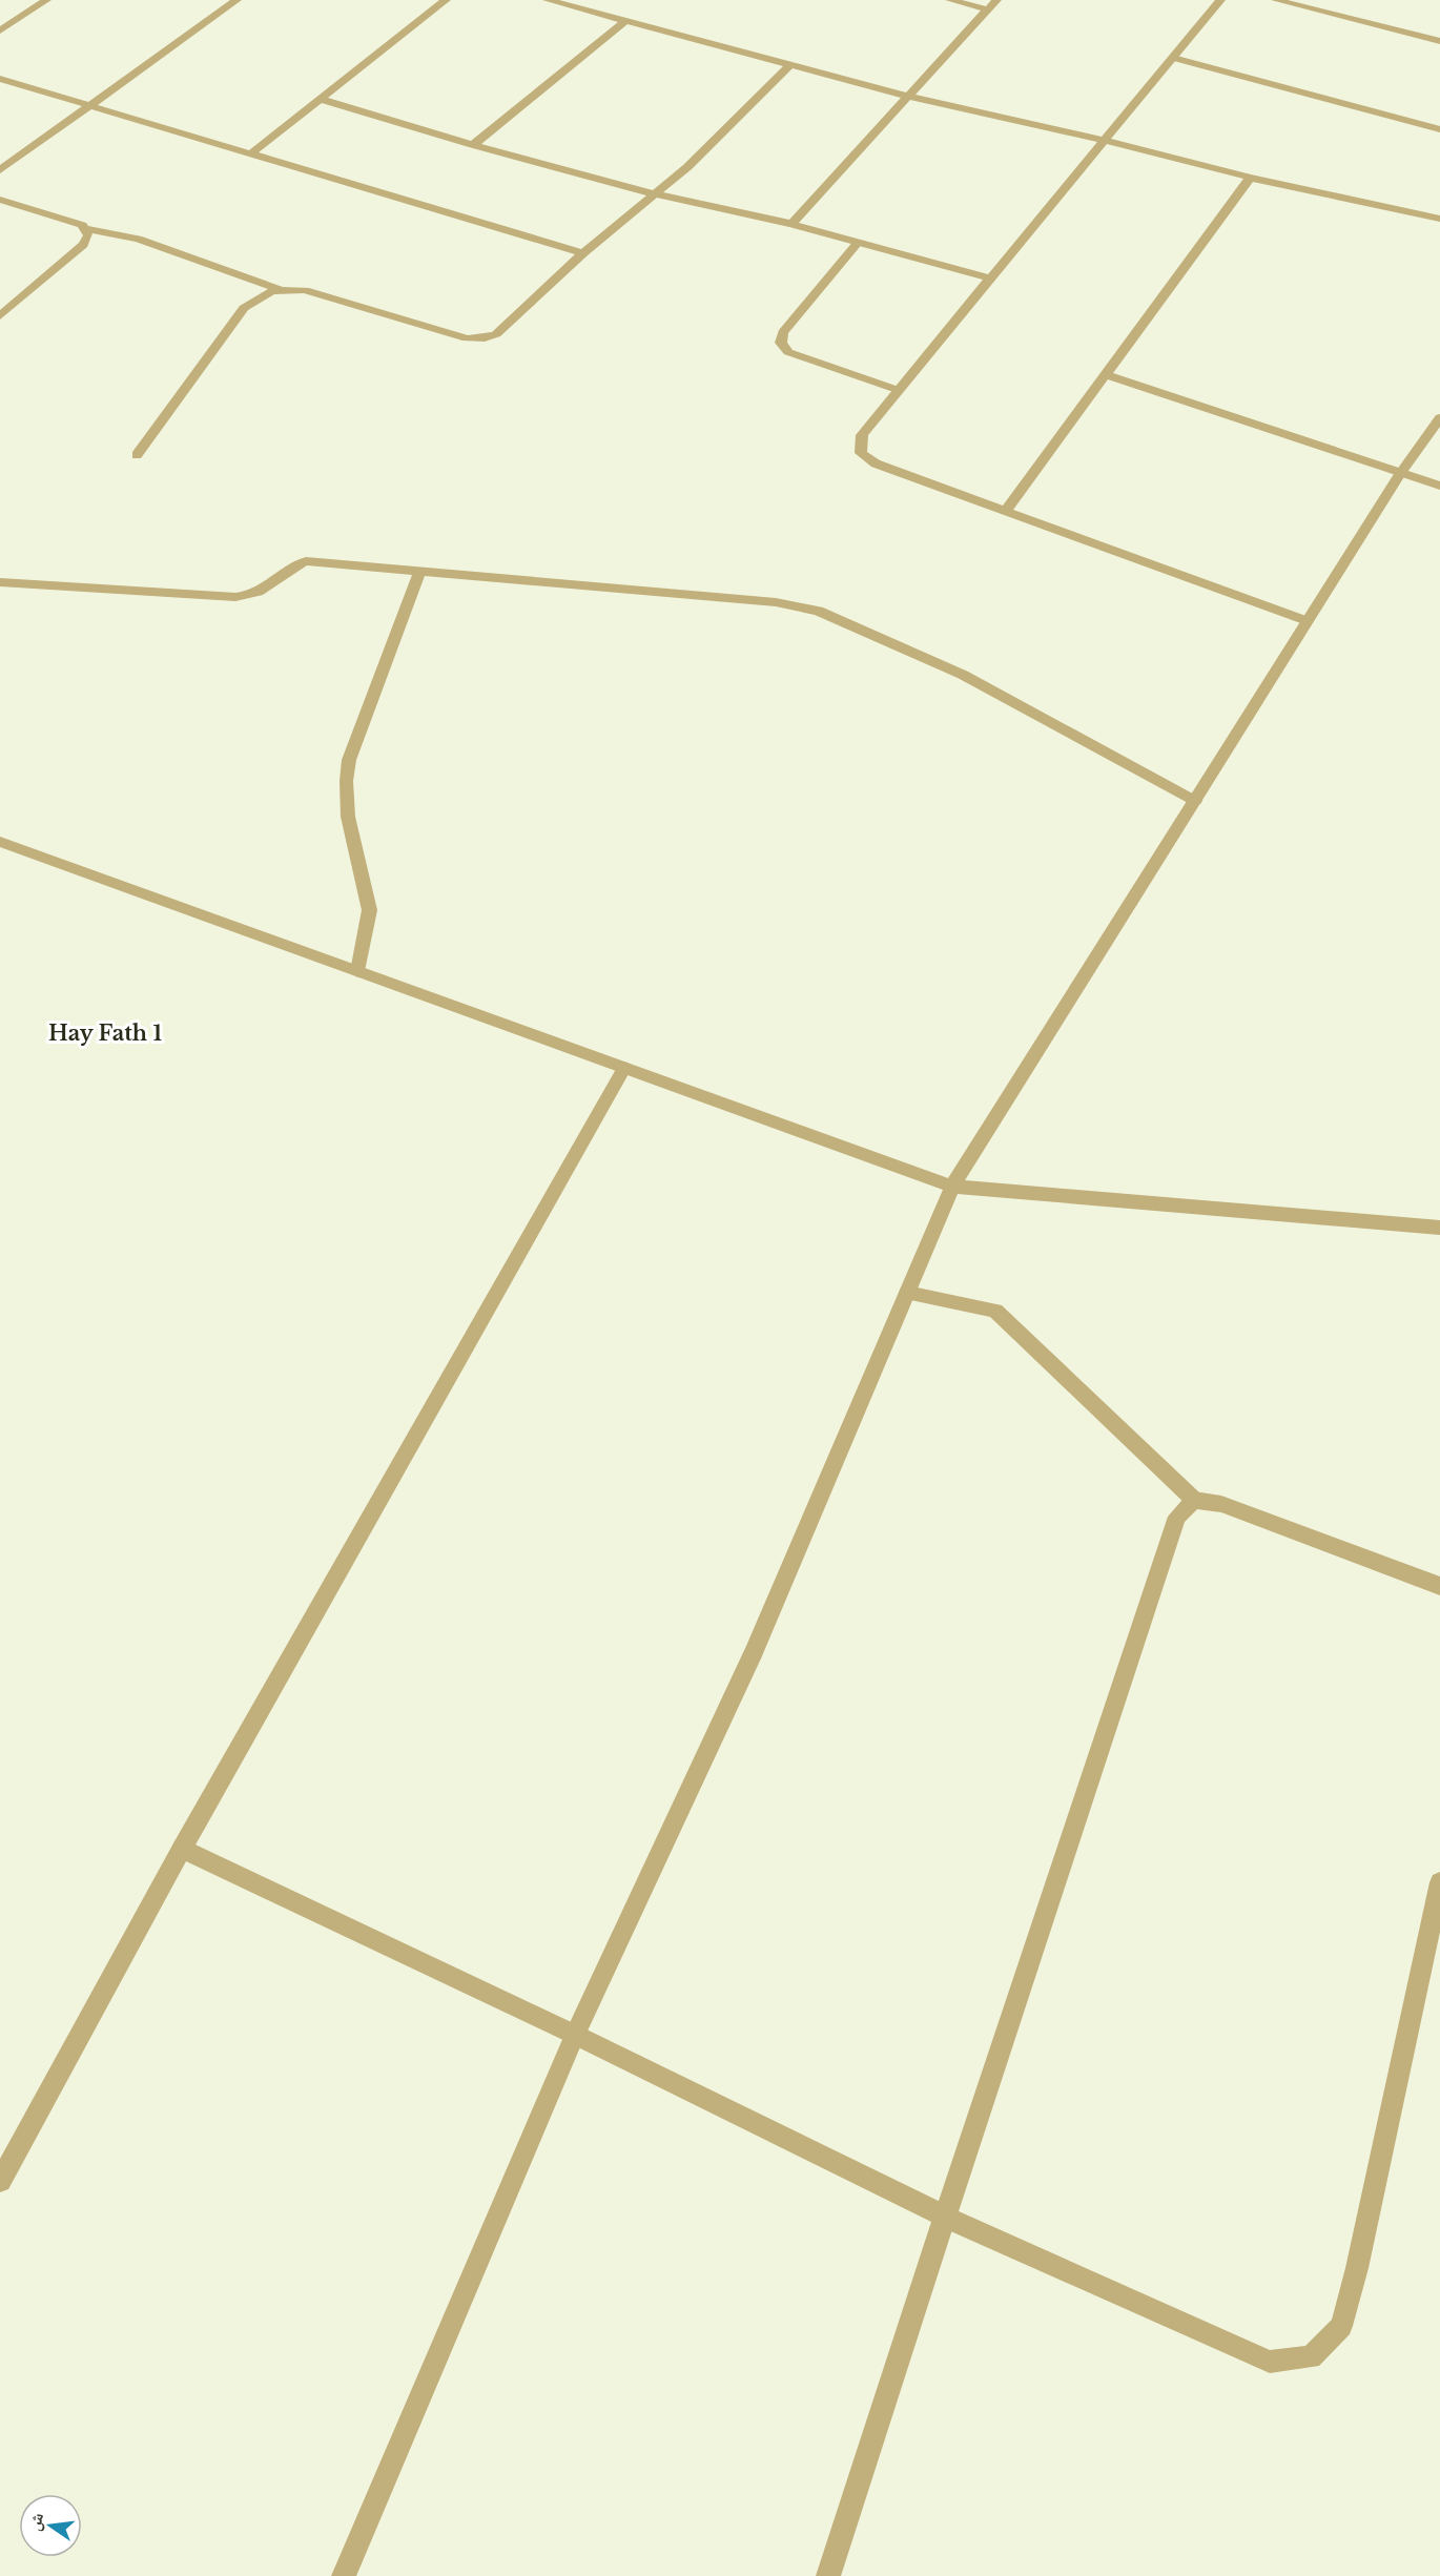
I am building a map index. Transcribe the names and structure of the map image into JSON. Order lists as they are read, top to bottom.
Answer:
{
  "districts": ["Hay Fath 1"],
  "north": "left"
}
